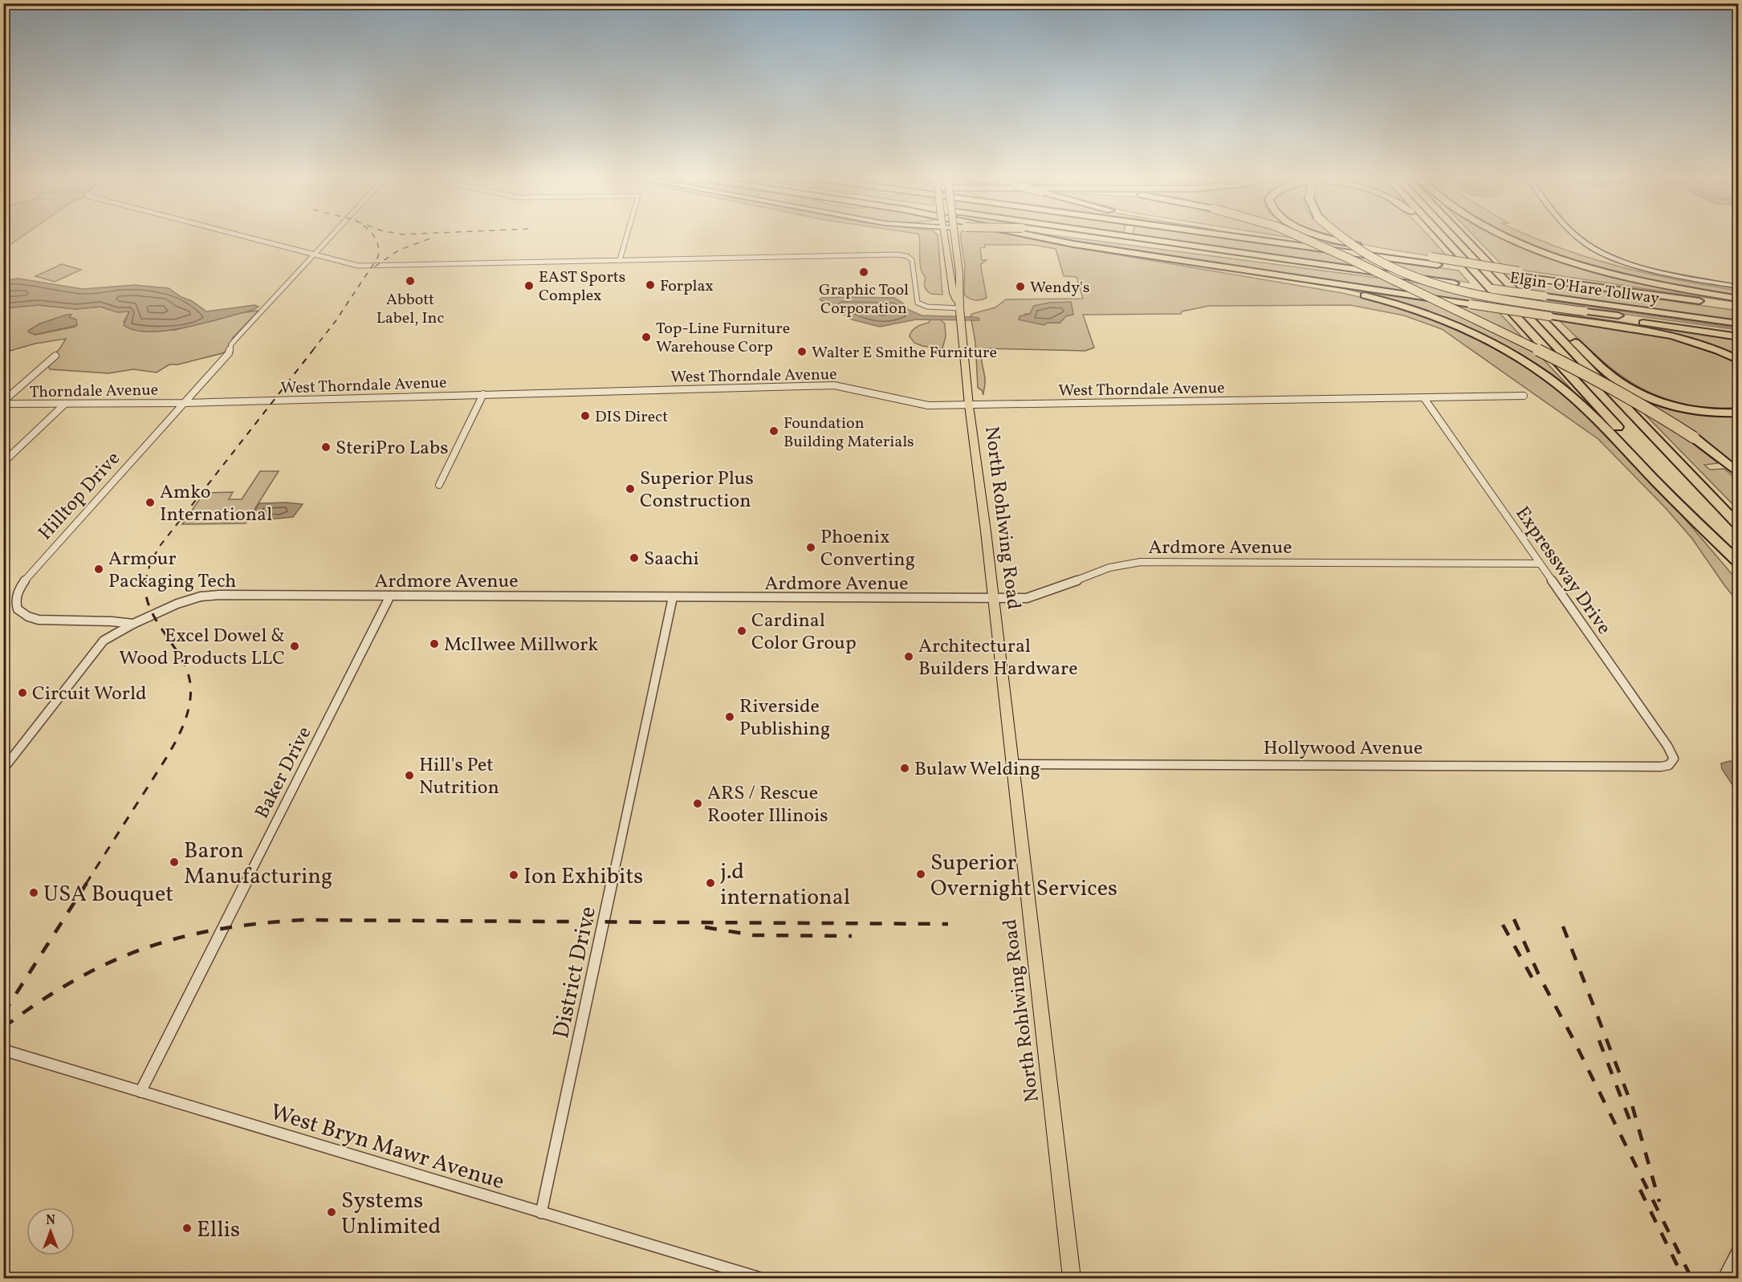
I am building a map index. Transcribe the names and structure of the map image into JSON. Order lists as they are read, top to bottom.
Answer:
{
  "streets": {
    "highway": ["Elgin-O'Hare Tollway"],
    "main road": ["North Rohlwing Road"],
    "street": [
      "West Thorndale Avenue",
      "Thorndale Avenue",
      "Hilltop Drive",
      "Ardmore Avenue",
      "Expressway Drive",
      "Hollywood Avenue",
      "Baker Drive",
      "District Drive",
      "West Bryn Mawr Avenue"
    ]
  },
  "crossings": [
    ["West Thorndale Avenue", "Thorndale Avenue"],
    ["West Thorndale Avenue", "Hilltop Drive"],
    ["West Thorndale Avenue", "North Rohlwing Road"],
    ["West Thorndale Avenue", "Expressway Drive"],
    ["Thorndale Avenue", "Hilltop Drive"],
    ["Hilltop Drive", "Ardmore Avenue"],
    ["North Rohlwing Road", "Ardmore Avenue"],
    ["North Rohlwing Road", "Hollywood Avenue"],
    ["Ardmore Avenue", "Expressway Drive"],
    ["Ardmore Avenue", "Baker Drive"],
    ["Ardmore Avenue", "District Drive"],
    ["Expressway Drive", "Hollywood Avenue"],
    ["Baker Drive", "West Bryn Mawr Avenue"],
    ["District Drive", "West Bryn Mawr Avenue"]
  ],
  "places": [
    "Graphic Tool Corporation",
    "Abbott Label, Inc",
    "Forplax",
    "EAST Sports Complex",
    "Wendy's",
    "Top-Line Furniture Warehouse Corp",
    "Walter E Smithe Furniture",
    "DIS Direct",
    "Foundation Building Materials",
    "SteriPro Labs",
    "Superior Plus Construction",
    "Amko International",
    "Phoenix Converting",
    "Saachi",
    "Armour Packaging Tech",
    "Cardinal Color Group",
    "McIlwee Millwork",
    "Excel Dowel & Wood Products LLC",
    "Architectural Builders Hardware",
    "Circuit World",
    "Riverside Publishing",
    "Bulaw Welding",
    "Hill's Pet Nutrition",
    "ARS / Rescue Rooter Illinois",
    "Baron Manufacturing",
    "Superior Overnight Services",
    "Ion Exhibits",
    "j.d international",
    "USA Bouquet",
    "Systems Unlimited",
    "Ellis"
  ],
  "north": "top"
}
